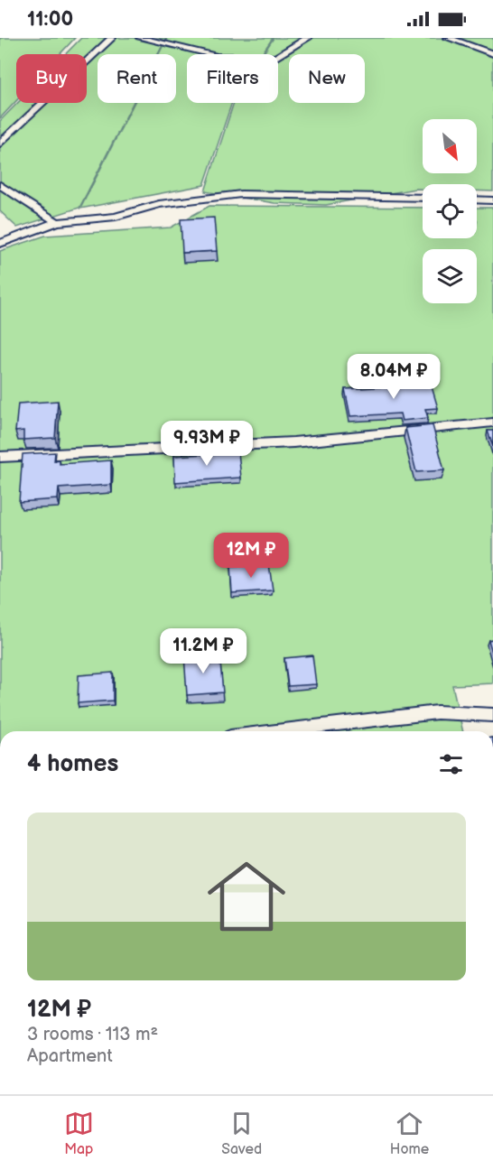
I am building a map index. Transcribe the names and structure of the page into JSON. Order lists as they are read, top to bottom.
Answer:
{
  "north": "bottom right",
  "page": {
    "status": "11:00",
    "chip": [
      "Buy",
      "Rent",
      "Filters",
      "New"
    ],
    "price": [
      "8.04M ₽",
      "9.93M ₽",
      "12M ₽",
      "11.2M ₽"
    ],
    "heading": "4 homes",
    "list": [
      {
        "name": "12M ₽",
        "note": "3 rooms · 113 m² · Apartment"
      }
    ],
    "tabs": ["Map", "Saved", "Home"]
  }
}
